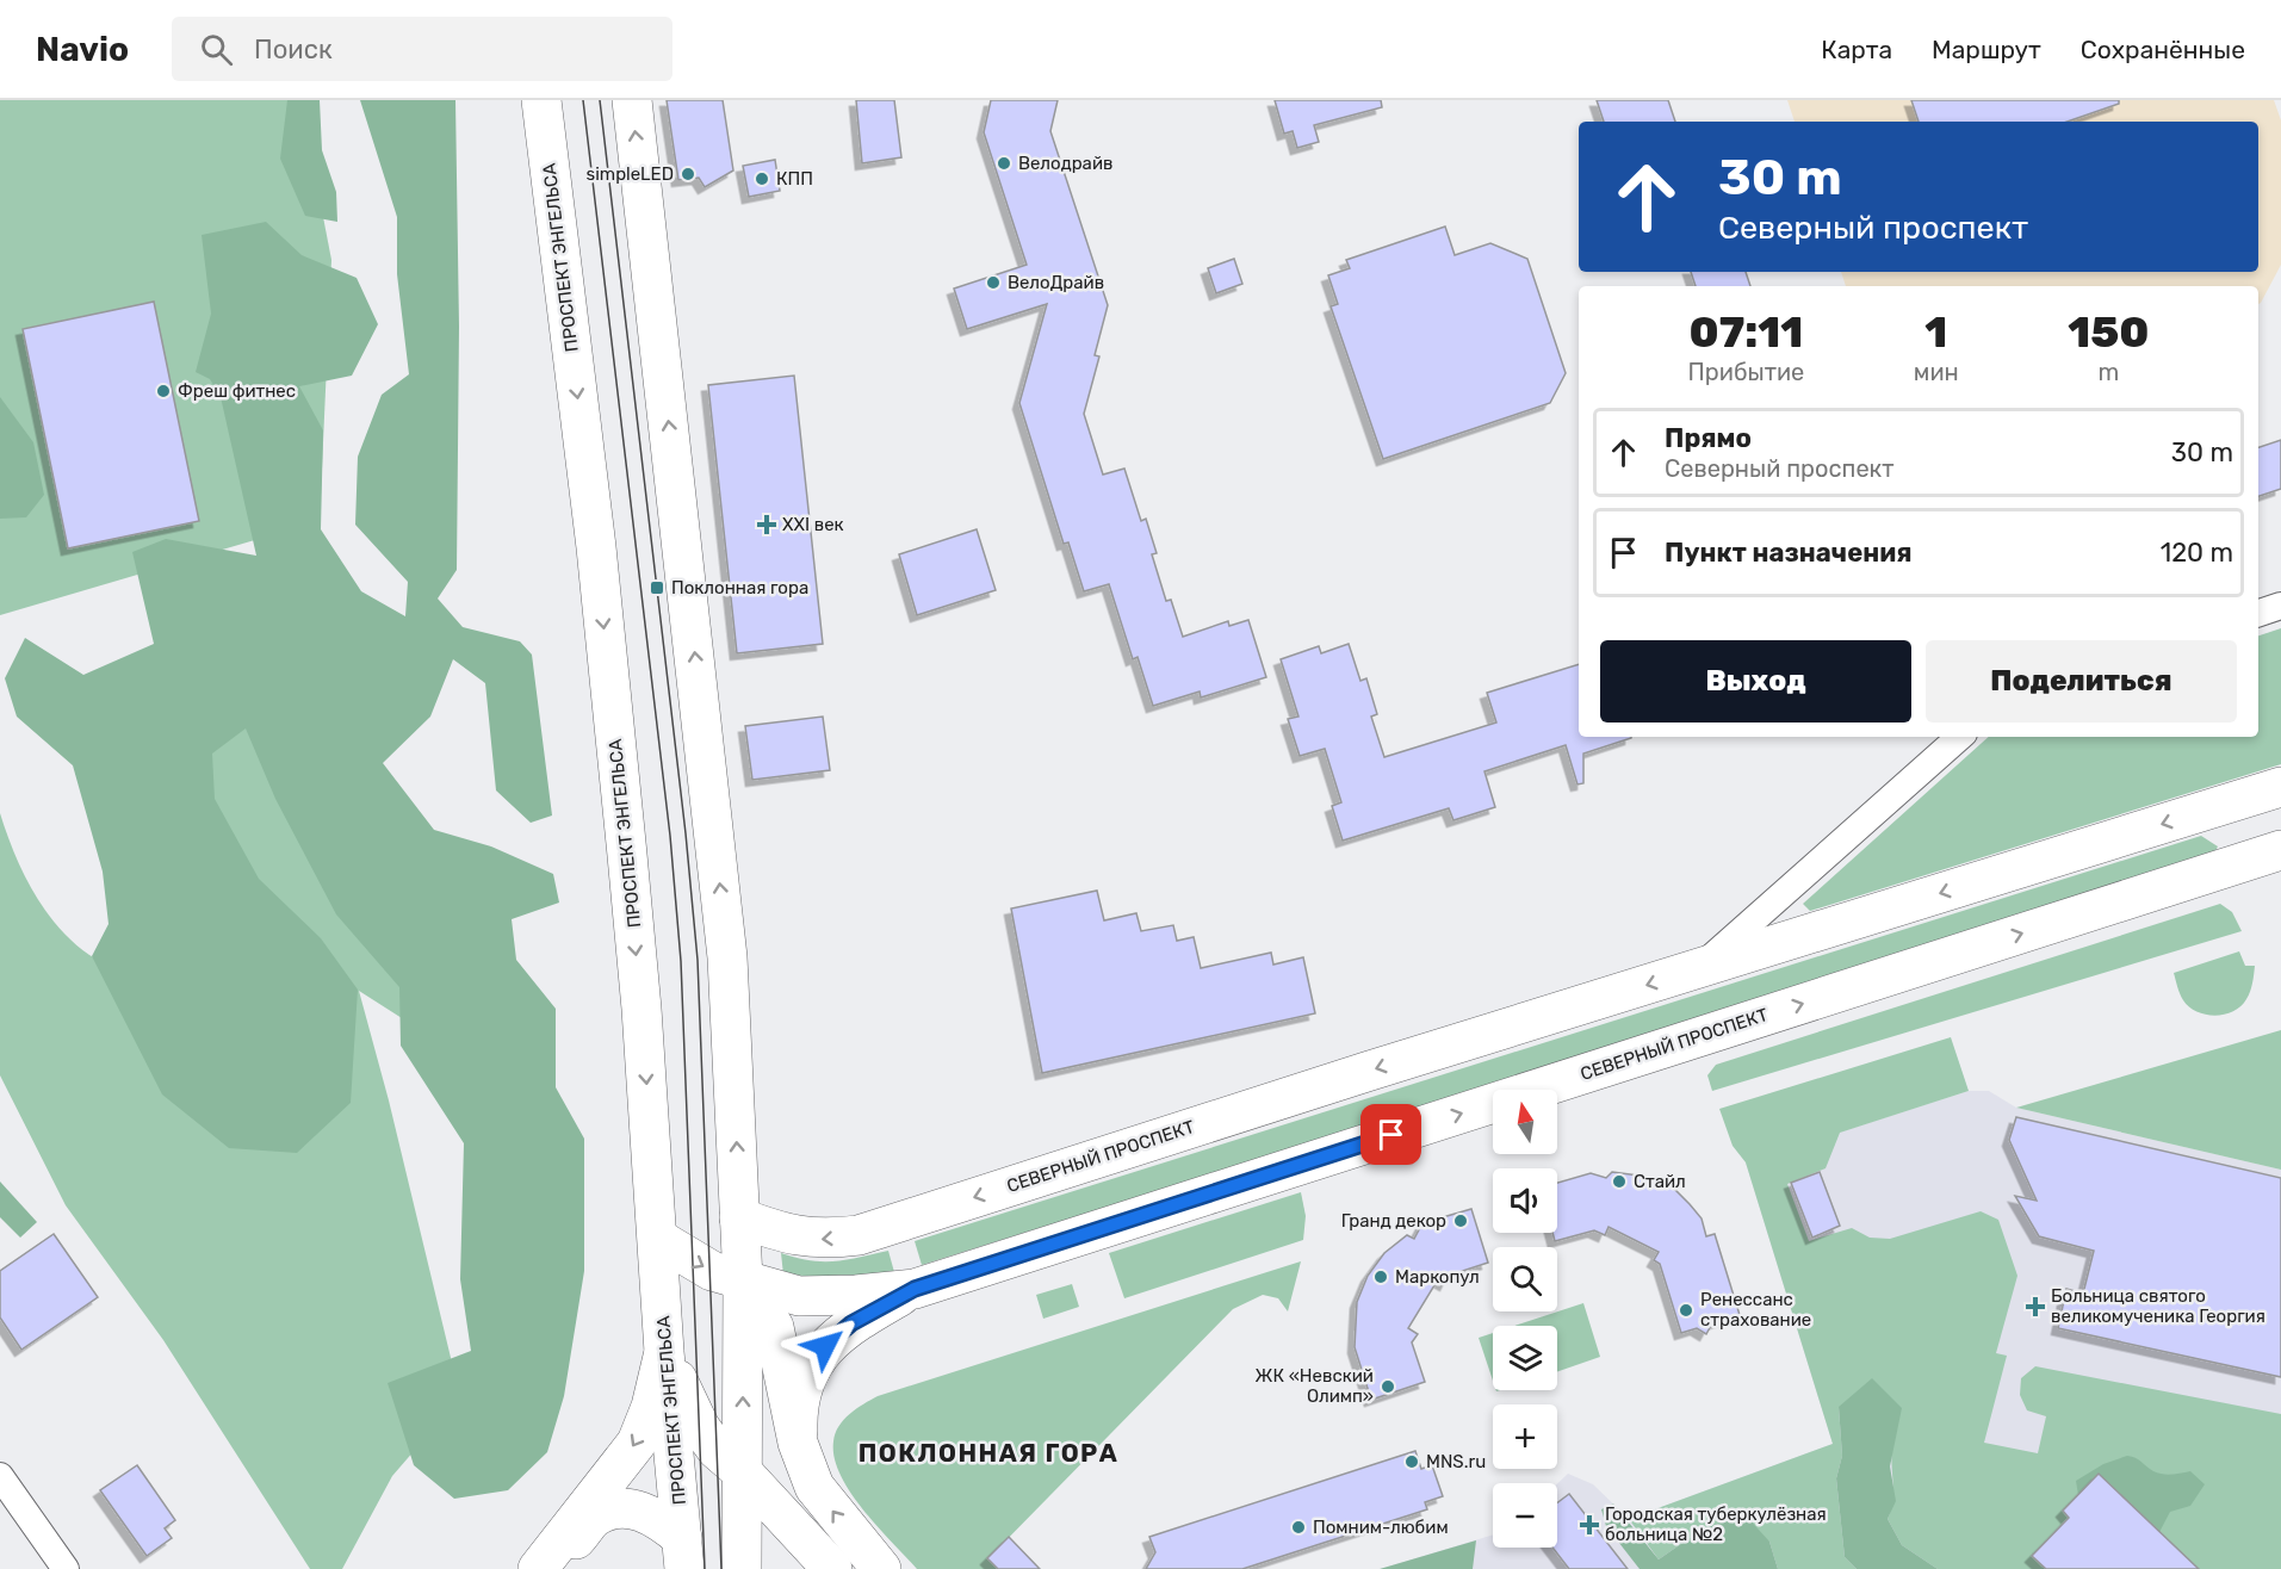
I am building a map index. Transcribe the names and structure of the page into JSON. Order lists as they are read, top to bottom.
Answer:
{
  "streets": {
    "main road": ["ПРОСПЕКТ ЭНГЕЛЬСА", "СЕВЕРНЫЙ ПРОСПЕКТ"]
  },
  "crossings": [
    ["ПРОСПЕКТ ЭНГЕЛЬСА", "СЕВЕРНЫЙ ПРОСПЕКТ"]
  ],
  "districts": ["ПОКЛОННАЯ ГОРА"],
  "places": {
    "other": [
      "Велодрайв",
      "simpleLED",
      "КПП",
      "ВелоДрайв",
      "Фреш фитнес",
      "Стайл",
      "Гранд декор",
      "Маркопул",
      "Ренессанс страхование",
      "ЖК «Невский Олимп»",
      "MNS.ru",
      "Помним-любим"
    ],
    "health": ["XXI век", "Больница святого великомученика Георгия", "Городская туберкулёзная больница №2"],
    "transit": ["Поклонная гора"]
  },
  "north": "top",
  "page": {
    "header": "Navio",
    "search": "Поиск",
    "nav": ["Карта", "Маршрут", "Сохранённые"],
    "turn": ["30 m", "Северный проспект"],
    "eta": [
      "07:11",
      "Прибытие",
      "1",
      "мин",
      "150",
      "m"
    ],
    "list": [
      {
        "name": "Прямо",
        "note": "Северный проспект",
        "value": "30 m"
      },
      {
        "name": "Пункт назначения",
        "value": "120 m"
      }
    ],
    "buttons": ["Выход", "Поделиться"],
    "map_buttons": ["+", "−"]
  }
}
